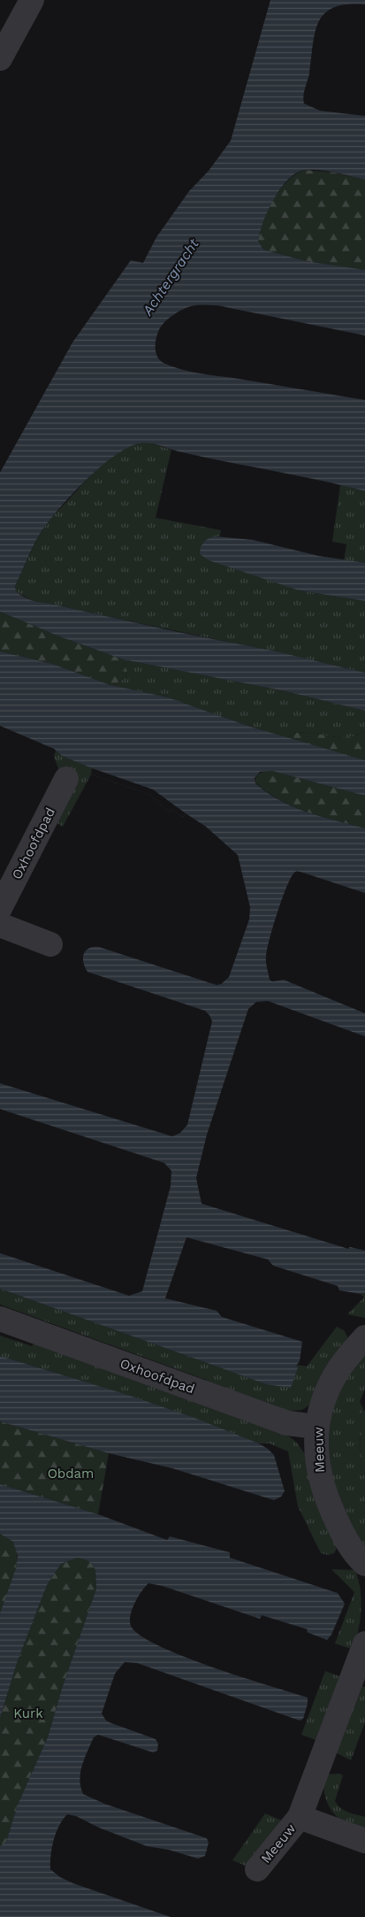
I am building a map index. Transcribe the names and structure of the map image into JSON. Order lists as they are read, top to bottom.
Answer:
{
  "streets": {
    "street": ["Oxhoofdpad", "Meeuw"]
  },
  "crossings": [
    ["Oxhoofdpad", "Meeuw"]
  ],
  "water": ["Achtergracht"],
  "parks": ["Obdam", "Kurk"]
}
